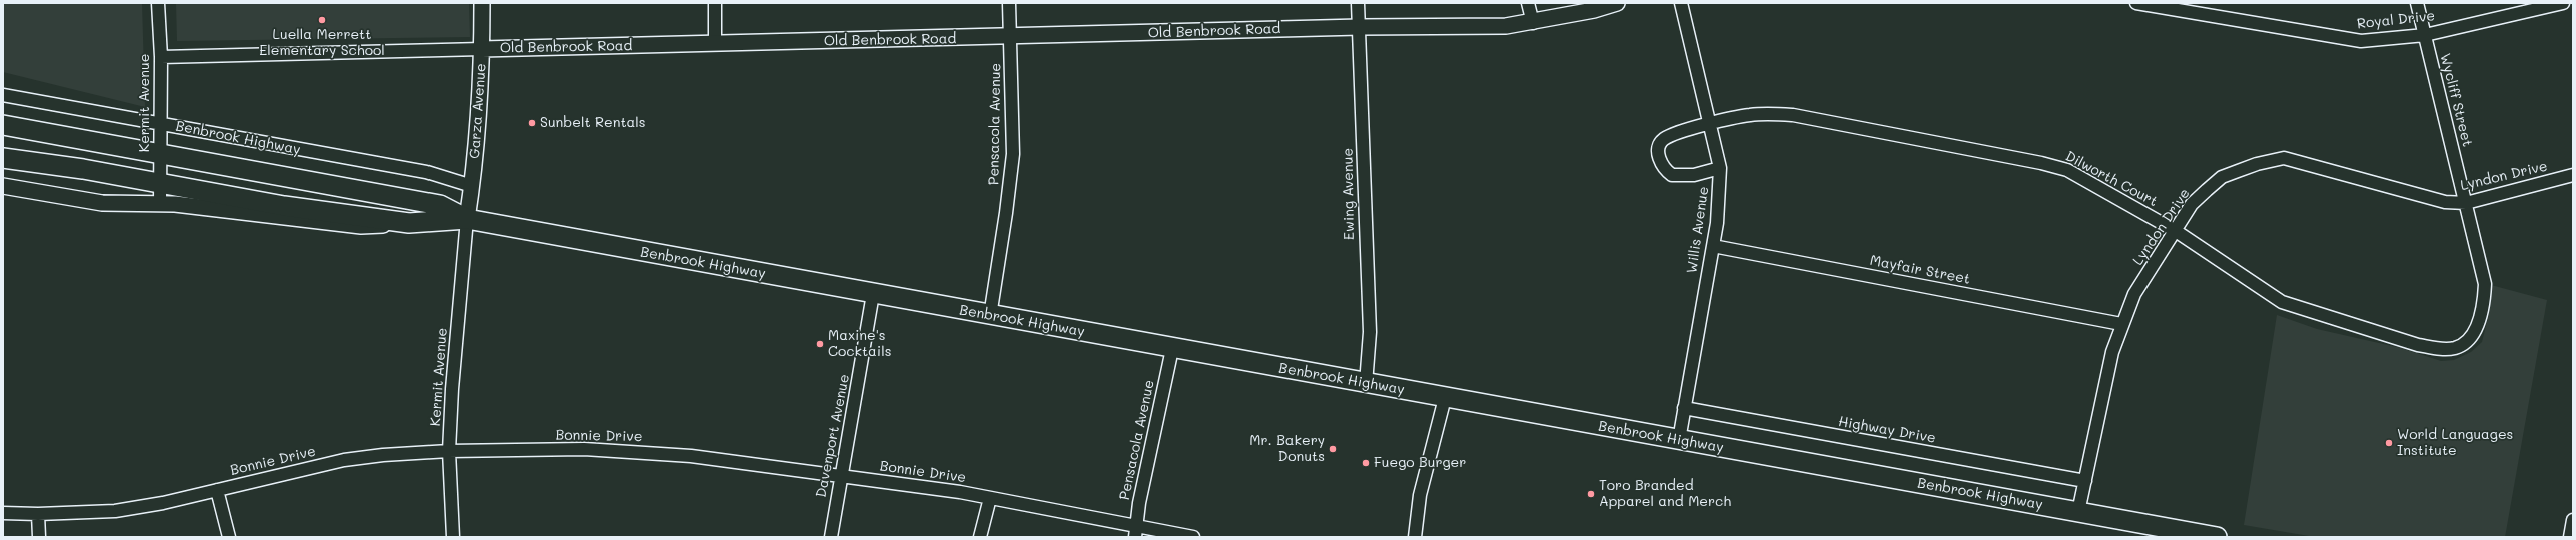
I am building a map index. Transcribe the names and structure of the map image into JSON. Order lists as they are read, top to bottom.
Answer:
{
  "streets": {
    "main road": ["Benbrook Highway"],
    "street": [
      "Royal Drive",
      "Old Benbrook Road",
      "Wycliff Street",
      "Kermit Avenue",
      "Garza Avenue",
      "Pensacola Avenue",
      "Lyndon Drive",
      "Dilworth Court",
      "Ewing Avenue",
      "Willis Avenue",
      "Mayfair Street",
      "Highway Drive",
      "Bonnie Drive",
      "Davenport Avenue"
    ]
  },
  "crossings": [
    ["Royal Drive", "Wycliff Street"],
    ["Old Benbrook Road", "Kermit Avenue"],
    ["Old Benbrook Road", "Garza Avenue"],
    ["Old Benbrook Road", "Pensacola Avenue"],
    ["Old Benbrook Road", "Ewing Avenue"],
    ["Wycliff Street", "Lyndon Drive"],
    ["Wycliff Street", "Dilworth Court"],
    ["Kermit Avenue", "Garza Avenue"],
    ["Kermit Avenue", "Benbrook Highway"],
    ["Kermit Avenue", "Bonnie Drive"],
    ["Garza Avenue", "Benbrook Highway"],
    ["Pensacola Avenue", "Benbrook Highway"],
    ["Pensacola Avenue", "Bonnie Drive"],
    ["Benbrook Highway", "Lyndon Drive"],
    ["Benbrook Highway", "Ewing Avenue"],
    ["Benbrook Highway", "Willis Avenue"],
    ["Benbrook Highway", "Davenport Avenue"],
    ["Lyndon Drive", "Dilworth Court"],
    ["Lyndon Drive", "Mayfair Street"],
    ["Lyndon Drive", "Highway Drive"],
    ["Dilworth Court", "Willis Avenue"],
    ["Willis Avenue", "Mayfair Street"],
    ["Willis Avenue", "Highway Drive"],
    ["Bonnie Drive", "Davenport Avenue"]
  ],
  "places": [
    "Luella Merrett Elementary School",
    "Sunbelt Rentals",
    "Maxine's Cocktails",
    "World Languages Institute",
    "Mr. Bakery Donuts",
    "Fuego Burger",
    "Toro Branded Apparel and Merch"
  ]
}
